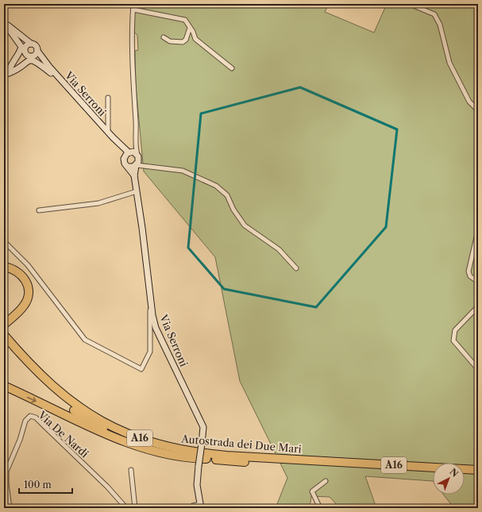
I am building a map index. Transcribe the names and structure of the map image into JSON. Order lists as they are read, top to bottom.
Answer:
{
  "streets": {
    "highway": ["A16", "Autostrada dei Due Mari"],
    "main road": ["Via Serroni"],
    "street": ["Via De Nardi"]
  },
  "scale_bar": "100 m",
  "north": "top right"
}
